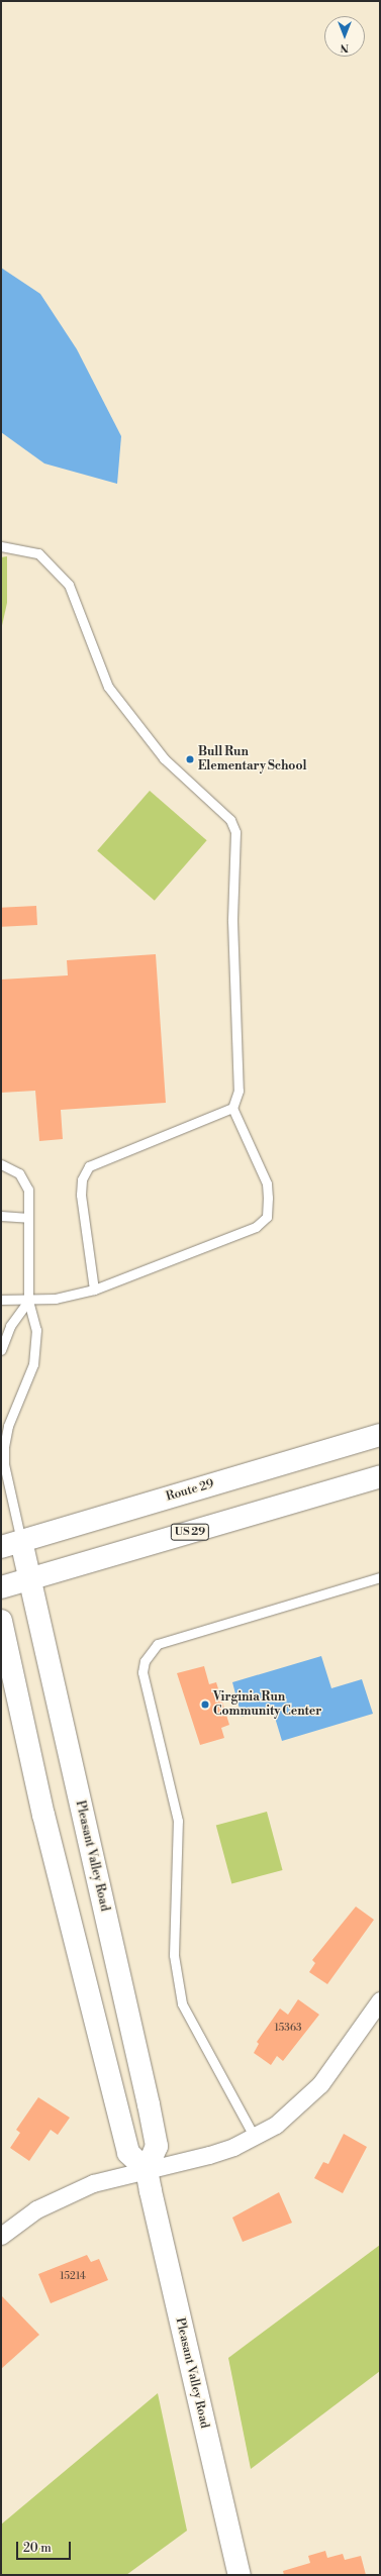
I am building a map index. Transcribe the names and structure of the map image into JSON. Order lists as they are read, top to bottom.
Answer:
{
  "streets": {
    "main road": ["Route 29", "US 29", "Pleasant Valley Road"]
  },
  "crossings": [
    ["Route 29", "Pleasant Valley Road"],
    ["US 29", "Pleasant Valley Road"]
  ],
  "places": ["Bull Run Elementary School", "Virginia Run Community Center"],
  "house_numbers": ["15363", "15214"],
  "scale_bar": "20 m",
  "north": "bottom"
}
